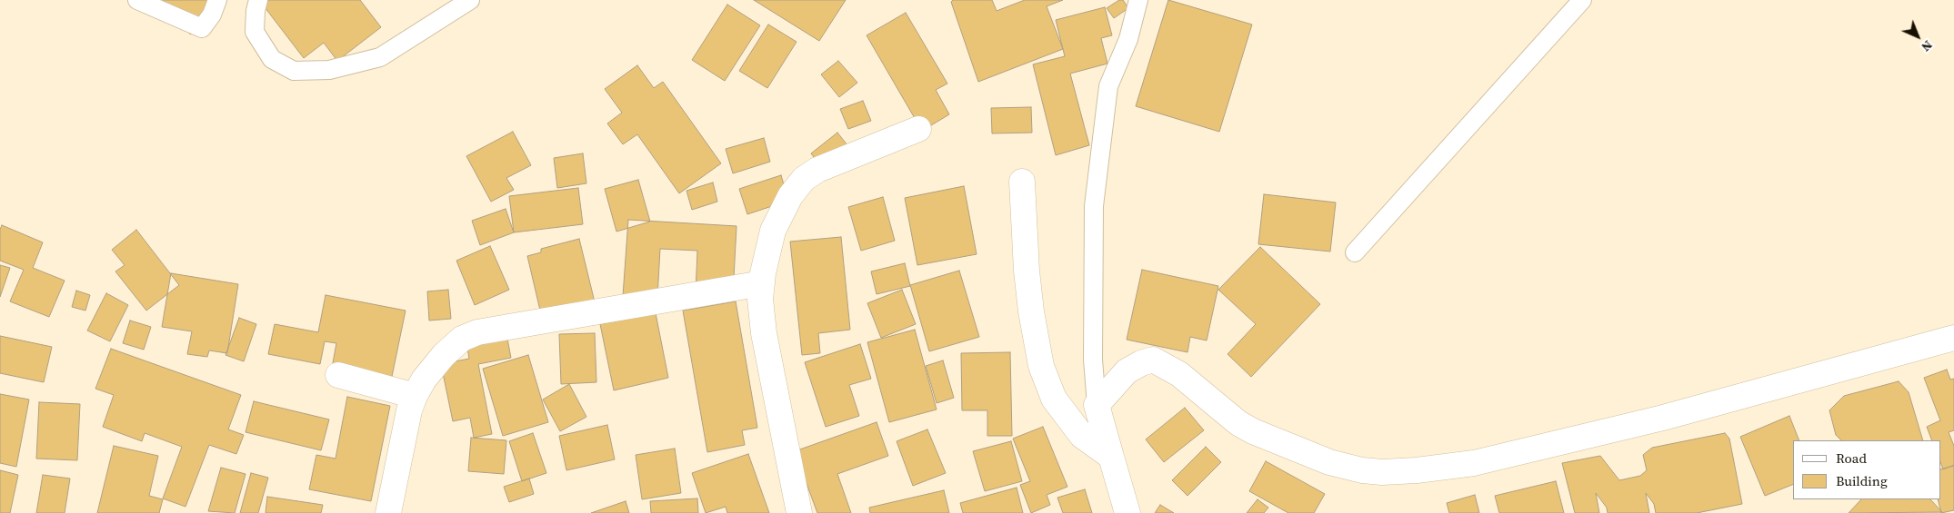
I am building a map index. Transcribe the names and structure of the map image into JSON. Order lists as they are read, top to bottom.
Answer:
{
  "legend": ["Road", "Building"],
  "north": "bottom right"
}
